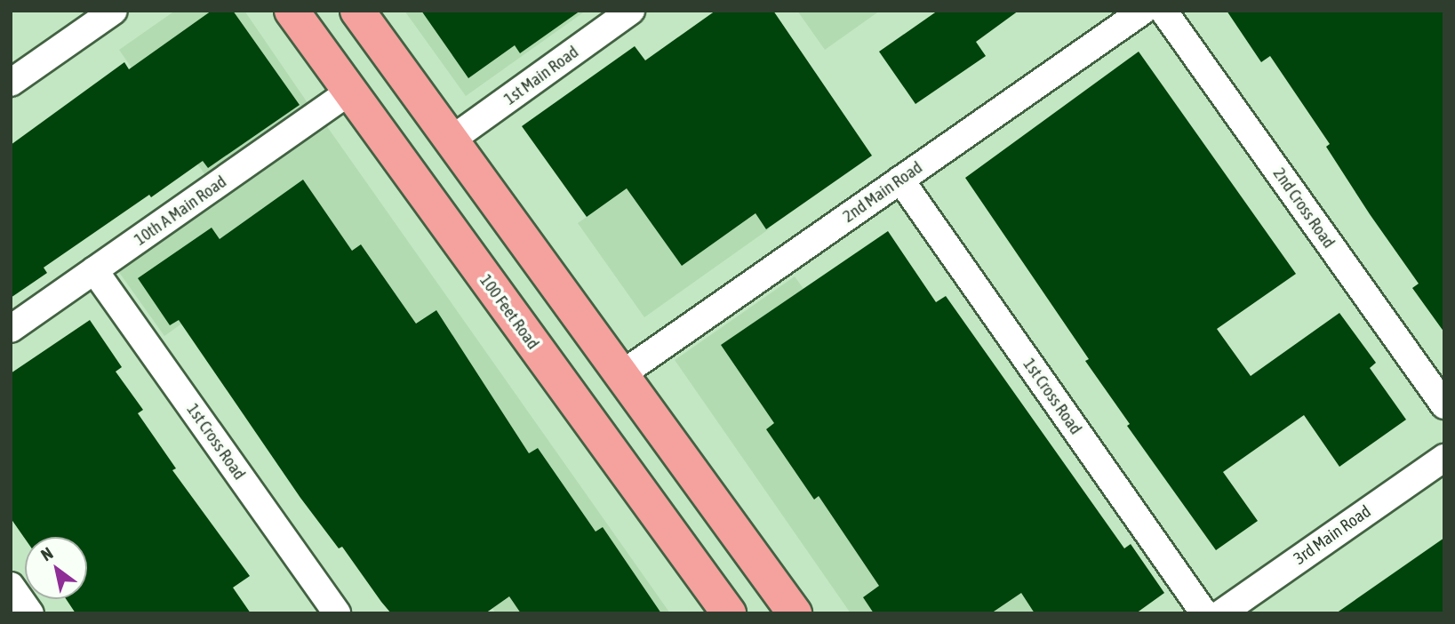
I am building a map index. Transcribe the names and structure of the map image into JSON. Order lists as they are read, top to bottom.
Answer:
{
  "streets": {
    "main road": ["100 Feet Road"],
    "street": [
      "1st Main Road",
      "2nd Main Road",
      "2nd Cross Road",
      "10th A Main Road",
      "1st Cross Road",
      "3rd Main Road"
    ]
  },
  "crossings": [
    ["2nd Main Road", "1st Cross Road"],
    ["10th A Main Road", "100 Feet Road"],
    ["10th A Main Road", "1st Cross Road"]
  ],
  "north": "top left"
}
